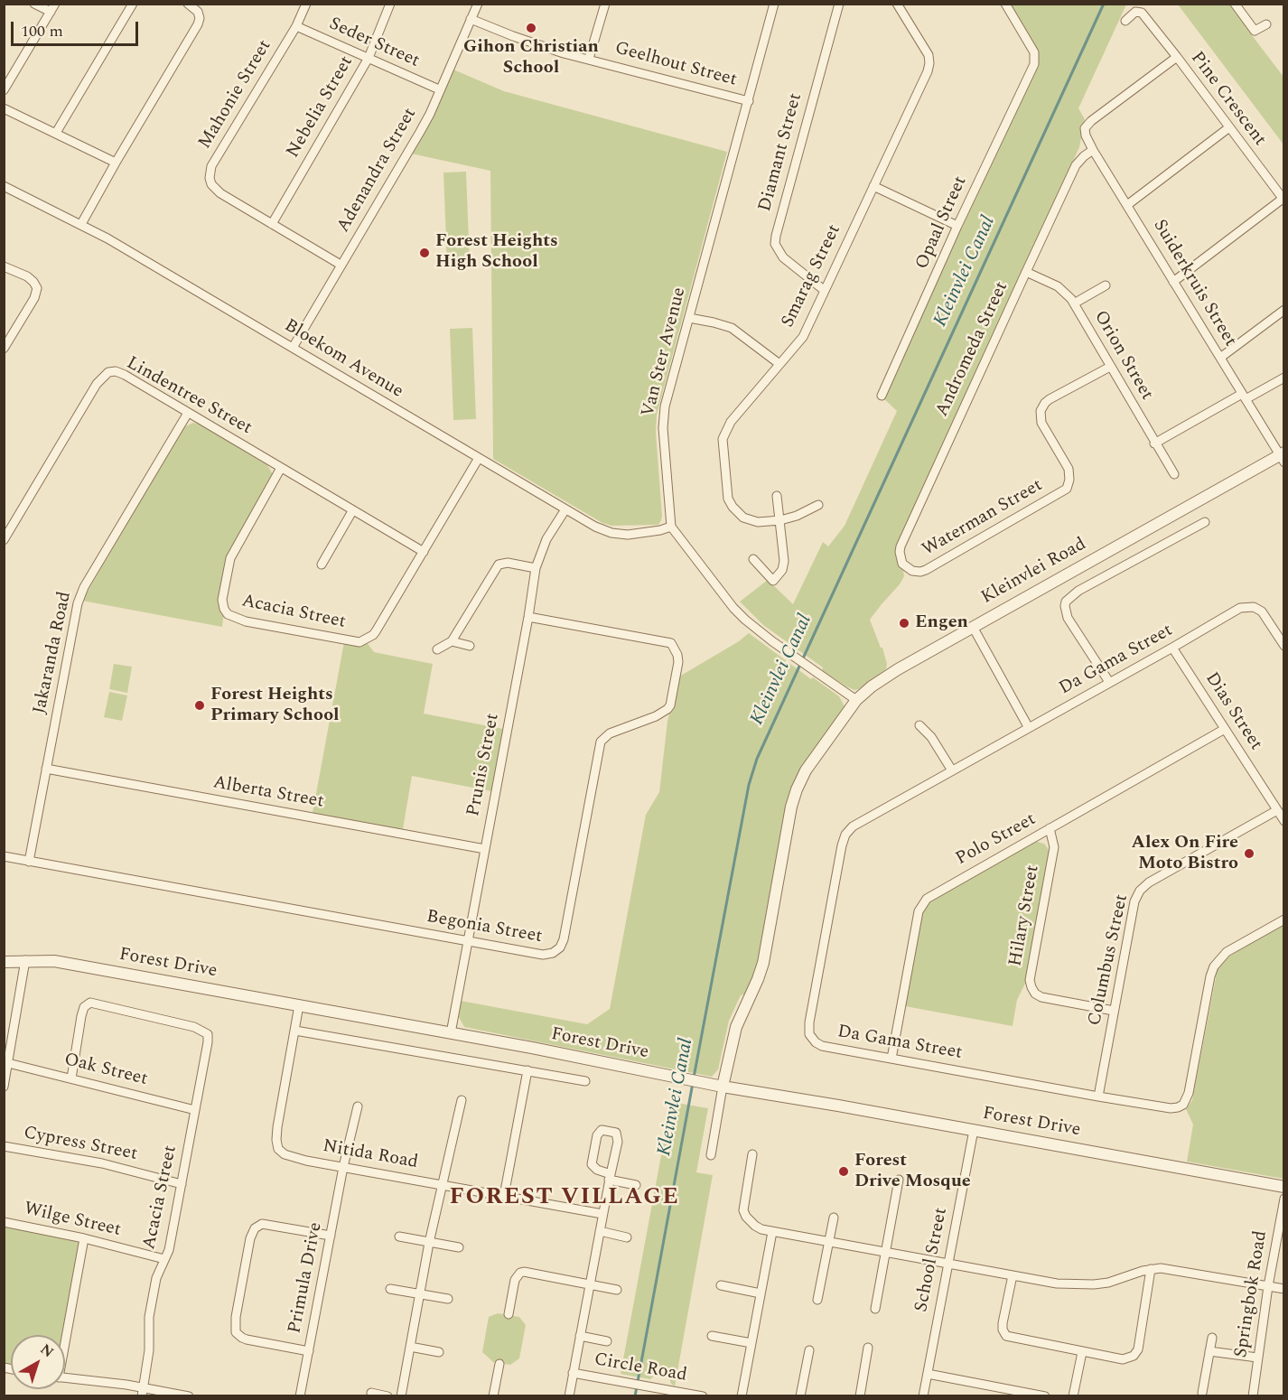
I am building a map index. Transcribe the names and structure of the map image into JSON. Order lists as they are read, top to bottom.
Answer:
{
  "streets": {
    "street": [
      "Seder Street",
      "Geelhout Street",
      "Mahonie Street",
      "Pine Crescent",
      "Nebelia Street",
      "Diamant Street",
      "Adenandra Street",
      "Opaal Street",
      "Smarag Street",
      "Suiderkruis Street",
      "Andromeda Street",
      "Van Ster Avenue",
      "Orion Street",
      "Bloekom Avenue",
      "Lindentree Street",
      "Waterman Street",
      "Kleinvlei Road",
      "Acacia Street",
      "Jakaranda Road",
      "Da Gama Street",
      "Dias Street",
      "Prunis Street",
      "Alberta Street",
      "Polo Street",
      "Hilary Street",
      "Begonia Street",
      "Columbus Street",
      "Forest Drive",
      "Oak Street",
      "Cypress Street",
      "Nitida Road",
      "Wilge Street",
      "School Street",
      "Primula Drive",
      "Springbok Road",
      "Circle Road"
    ]
  },
  "crossings": [
    ["Seder Street", "Mahonie Street"],
    ["Seder Street", "Nebelia Street"],
    ["Seder Street", "Adenandra Street"],
    ["Geelhout Street", "Adenandra Street"],
    ["Geelhout Street", "Van Ster Avenue"],
    ["Mahonie Street", "Nebelia Street"],
    ["Mahonie Street", "Adenandra Street"],
    ["Pine Crescent", "Suiderkruis Street"],
    ["Diamant Street", "Smarag Street"],
    ["Adenandra Street", "Bloekom Avenue"],
    ["Suiderkruis Street", "Andromeda Street"],
    ["Suiderkruis Street", "Kleinvlei Road"],
    ["Andromeda Street", "Orion Street"],
    ["Andromeda Street", "Waterman Street"],
    ["Van Ster Avenue", "Bloekom Avenue"],
    ["Orion Street", "Waterman Street"],
    ["Bloekom Avenue", "Acacia Street"],
    ["Bloekom Avenue", "Prunis Street"],
    ["Lindentree Street", "Acacia Street"],
    ["Lindentree Street", "Jakaranda Road"],
    ["Kleinvlei Road", "Forest Drive"],
    ["Acacia Street", "Oak Street"],
    ["Acacia Street", "Cypress Street"],
    ["Acacia Street", "Wilge Street"],
    ["Jakaranda Road", "Alberta Street"],
    ["Jakaranda Road", "Begonia Street"],
    ["Da Gama Street", "Dias Street"],
    ["Da Gama Street", "Polo Street"],
    ["Da Gama Street", "Columbus Street"],
    ["Dias Street", "Polo Street"],
    ["Dias Street", "Columbus Street"],
    ["Prunis Street", "Alberta Street"],
    ["Prunis Street", "Begonia Street"],
    ["Prunis Street", "Forest Drive"],
    ["Polo Street", "Hilary Street"],
    ["Hilary Street", "Columbus Street"],
    ["Forest Drive", "Nitida Road"],
    ["Forest Drive", "School Street"],
    ["Nitida Road", "Primula Drive"]
  ],
  "districts": ["FOREST VILLAGE"],
  "water": ["Kleinvlei Canal"],
  "places": [
    "Gihon Christian School",
    "Forest Heights High School",
    "Engen",
    "Forest Heights Primary School",
    "Alex On Fire Moto Bistro",
    "Forest Drive Mosque"
  ],
  "scale_bar": "100 m",
  "north": "top right"
}
